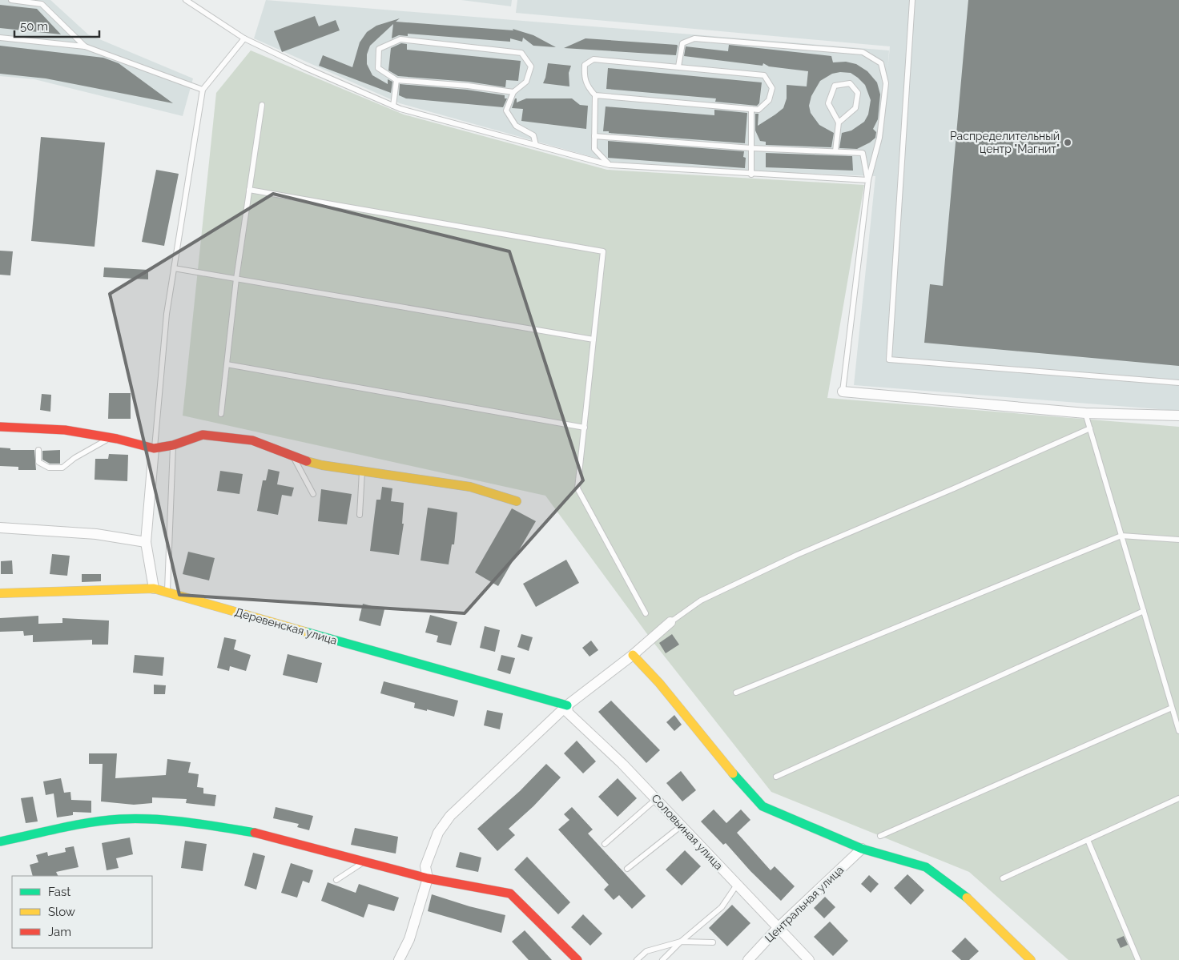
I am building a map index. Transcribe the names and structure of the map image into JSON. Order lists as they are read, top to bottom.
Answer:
{
  "streets": {
    "street": ["Деревенская улица", "Соловьиная улица", "Центральная улица"]
  },
  "crossings": [
    ["Деревенская улица", "Соловьиная улица"],
    ["Соловьиная улица", "Центральная улица"]
  ],
  "places": ["Распределительный центр \"Магнит\""],
  "legend": ["Fast", "Slow", "Jam"],
  "scale_bar": "50 m"
}
